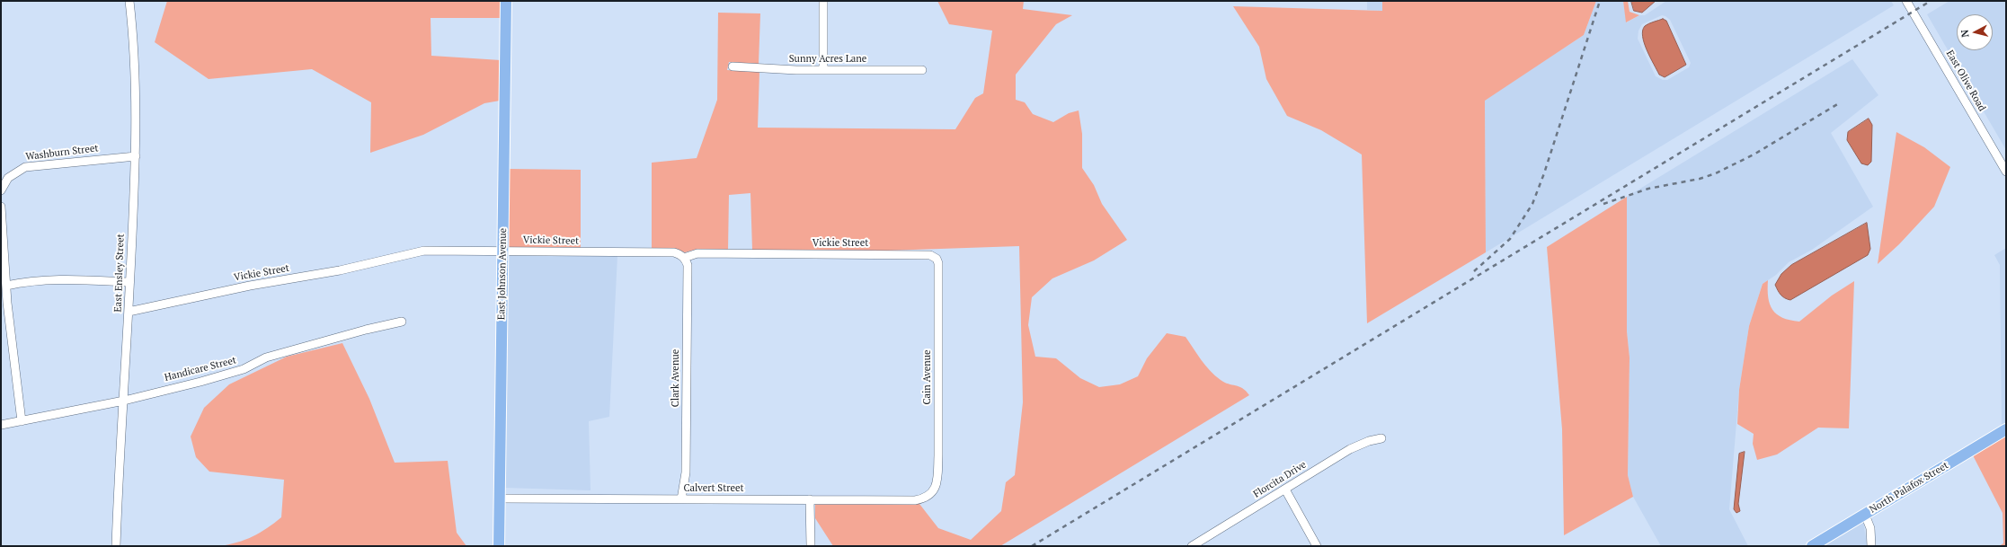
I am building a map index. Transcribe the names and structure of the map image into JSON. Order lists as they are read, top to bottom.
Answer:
{
  "streets": {
    "main road": ["East Johnson Avenue", "North Palafox Street"],
    "street": [
      "Sunny Acres Lane",
      "East Olive Road",
      "Washburn Street",
      "Vickie Street",
      "East Ensley Street",
      "Handicare Street",
      "Cain Avenue",
      "Clark Avenue",
      "Florcita Drive",
      "Calvert Street"
    ]
  },
  "crossings": [
    ["Washburn Street", "East Ensley Street"],
    ["Vickie Street", "East Ensley Street"],
    ["Vickie Street", "East Johnson Avenue"],
    ["Vickie Street", "Cain Avenue"],
    ["Vickie Street", "Clark Avenue"],
    ["East Ensley Street", "Handicare Street"],
    ["East Johnson Avenue", "Calvert Street"],
    ["Cain Avenue", "Calvert Street"],
    ["Clark Avenue", "Calvert Street"]
  ],
  "north": "left"
}
